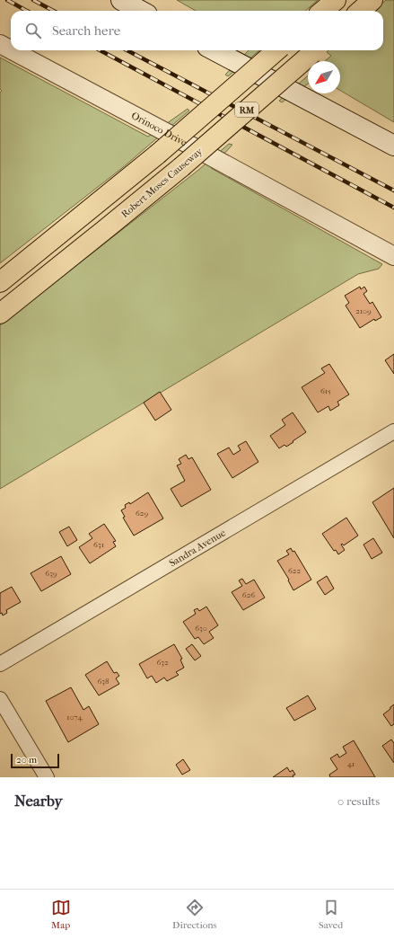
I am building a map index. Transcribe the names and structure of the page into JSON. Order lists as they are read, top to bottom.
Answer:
{
  "streets": {
    "highway": ["RM", "Robert Moses Causeway"],
    "street": ["Orinoco Drive", "Sandra Avenue"]
  },
  "house_numbers": [
    "2109",
    "615",
    "629",
    "631",
    "622",
    "639",
    "626",
    "630",
    "632",
    "638",
    "1074",
    "41"
  ],
  "scale_bar": "20 m",
  "north": "bottom left",
  "page": {
    "search": "Search here",
    "scale": "20 m",
    "heading": ["Nearby", "0 results"],
    "nav": ["Map", "Directions", "Saved"]
  }
}
